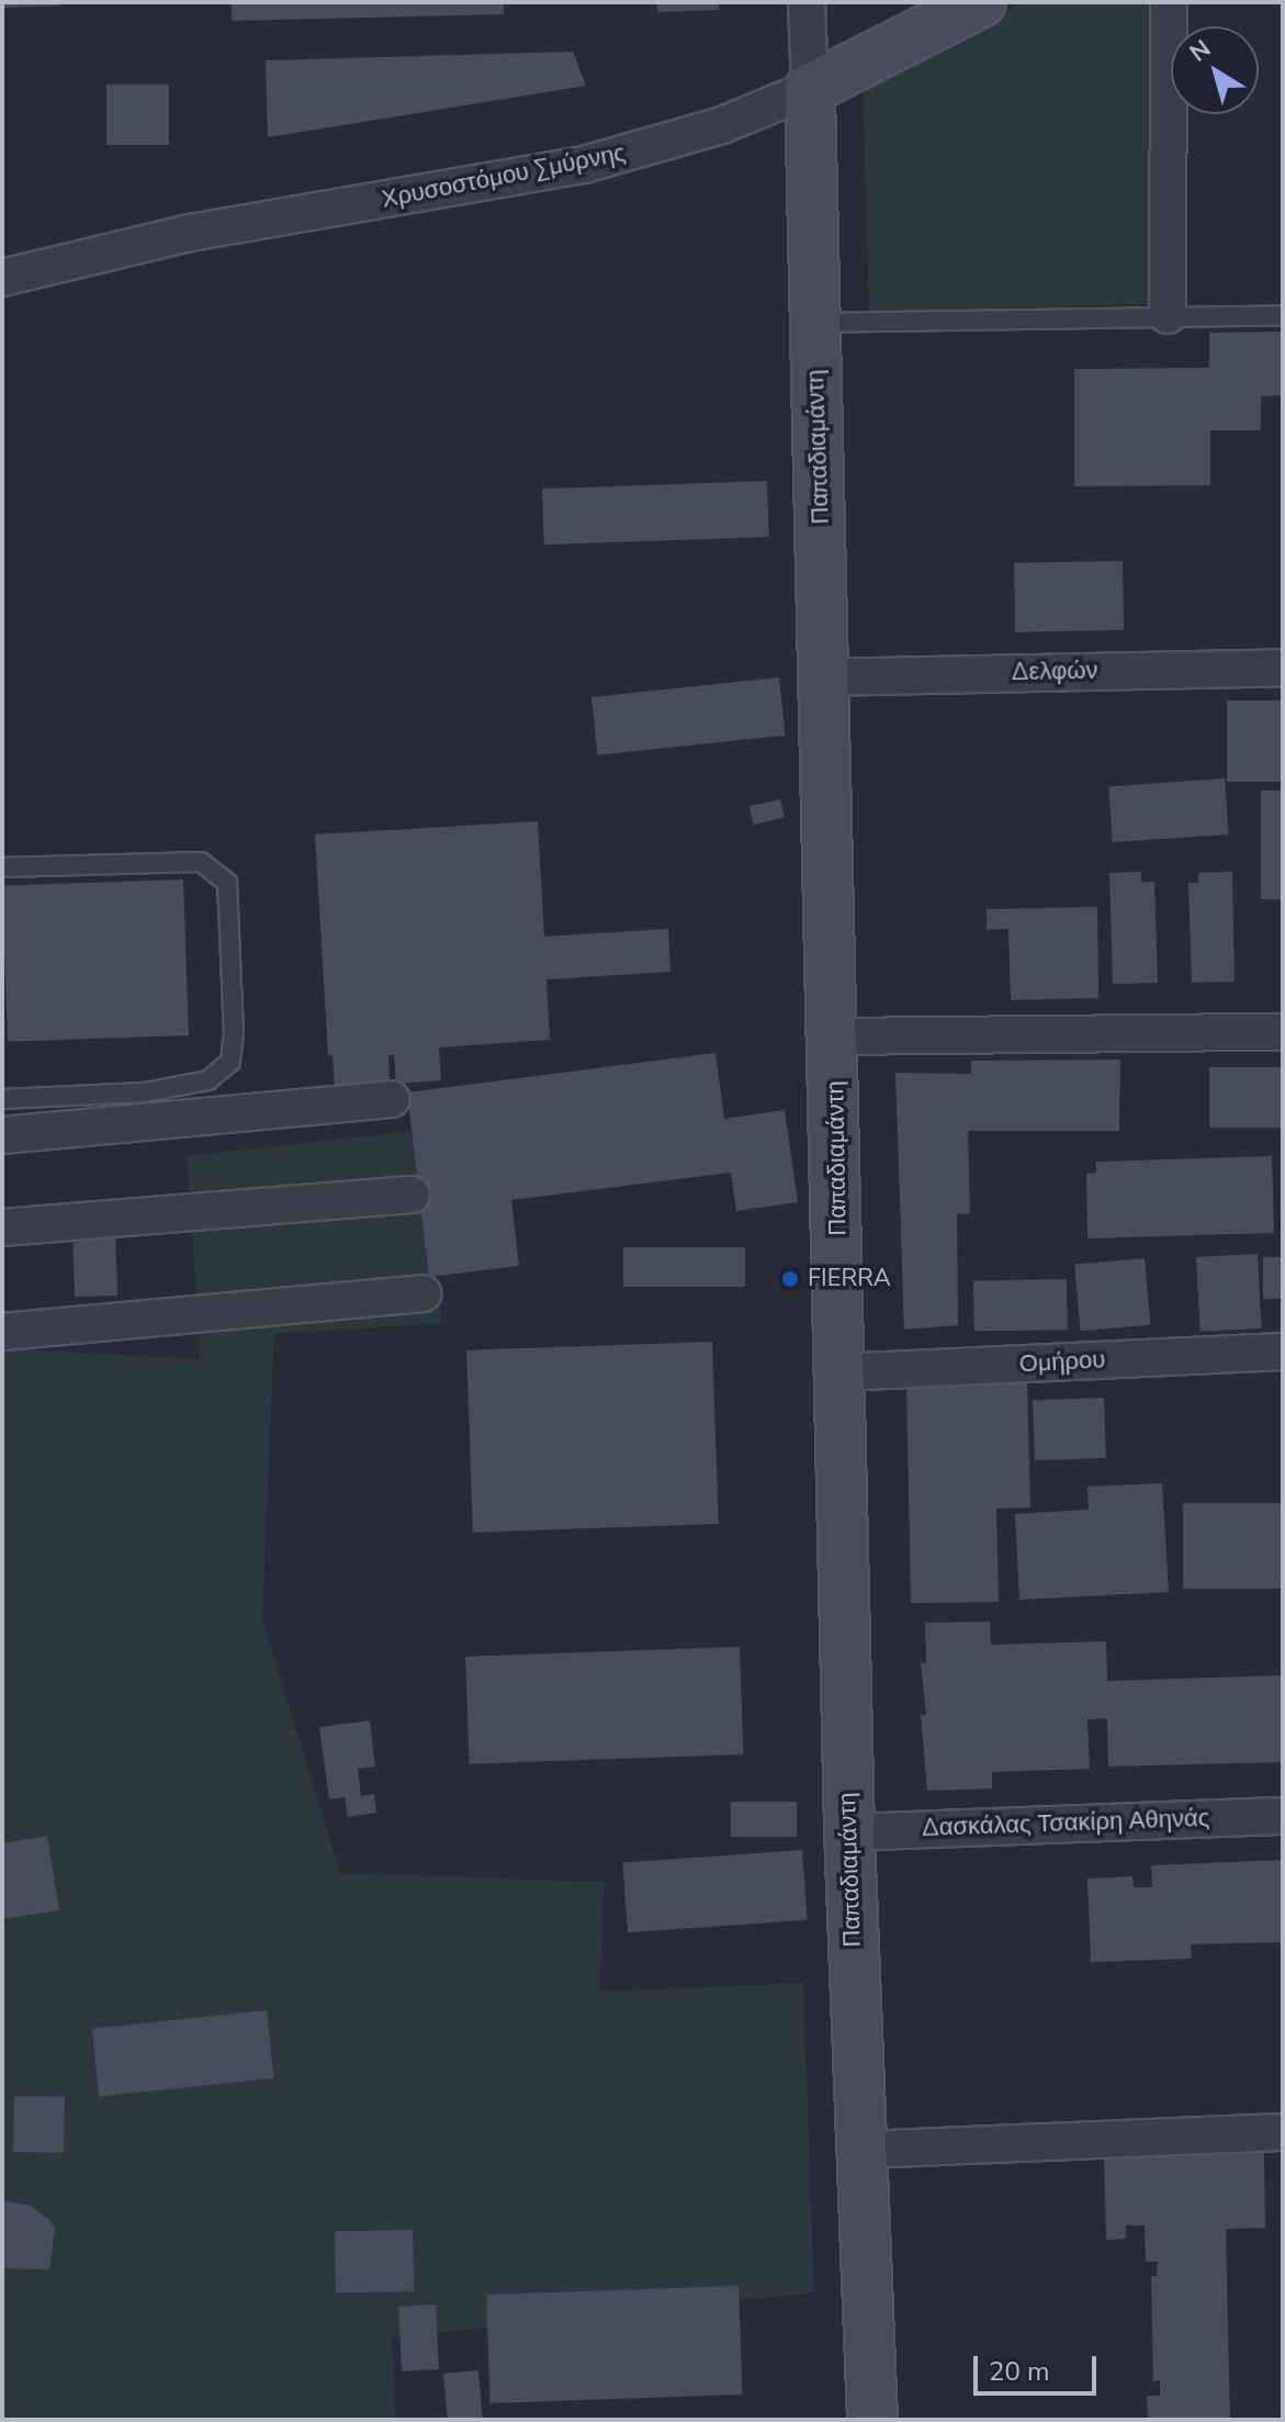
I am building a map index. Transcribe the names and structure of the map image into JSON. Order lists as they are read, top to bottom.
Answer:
{
  "streets": {
    "street": [
      "Χρυσοστόμου Σμύρνης",
      "Παπαδιαμάντη",
      "Δελφών",
      "Ομήρου",
      "Δασκάλας Τσακίρη Αθηνάς"
    ]
  },
  "crossings": [
    ["Χρυσοστόμου Σμύρνης", "Παπαδιαμάντη"],
    ["Παπαδιαμάντη", "Δελφών"],
    ["Παπαδιαμάντη", "Ομήρου"],
    ["Παπαδιαμάντη", "Δασκάλας Τσακίρη Αθηνάς"]
  ],
  "places": ["FIERRA"],
  "scale_bar": "20 m",
  "north": "top left"
}
